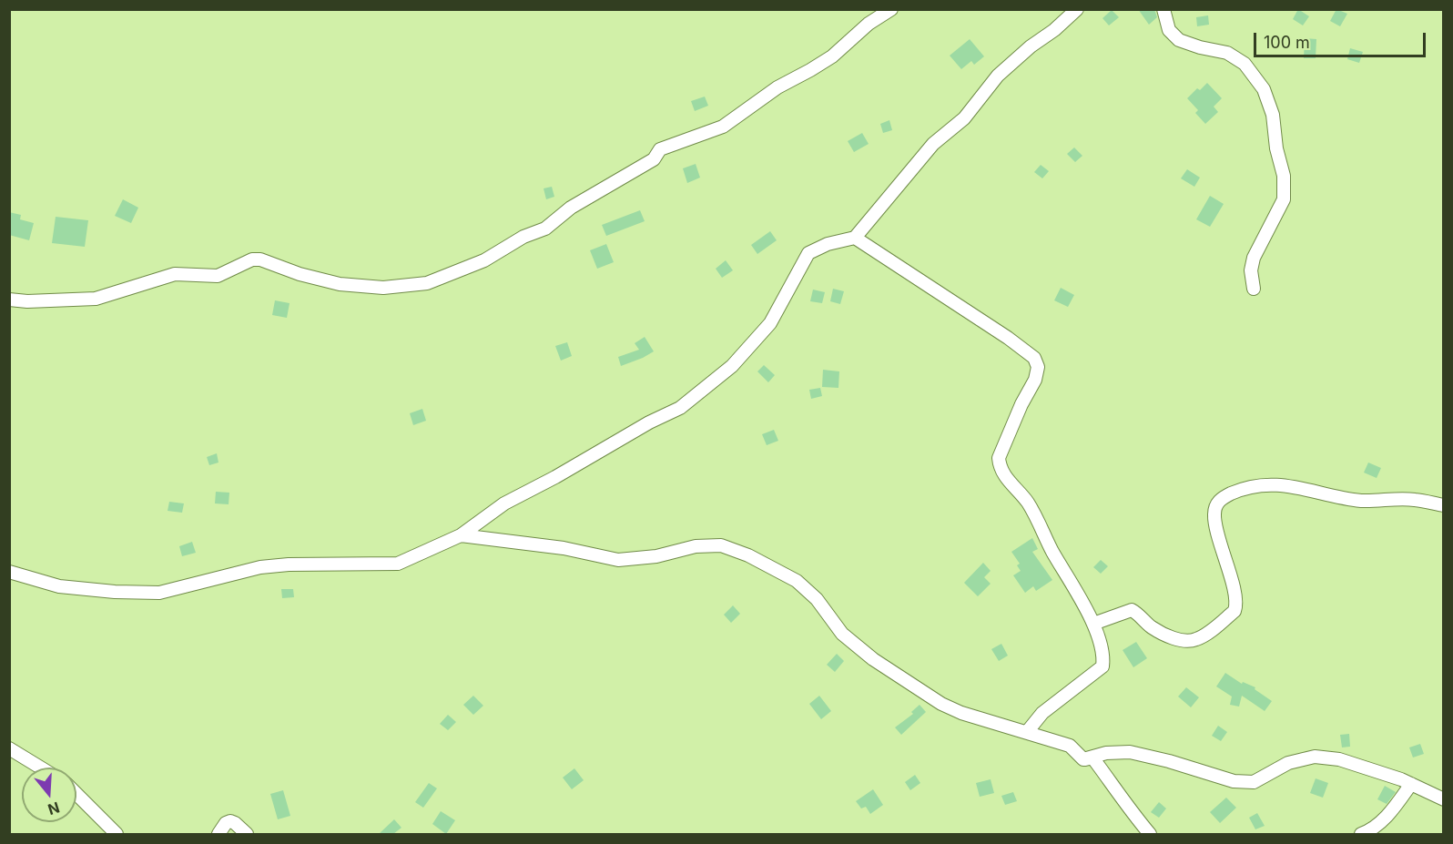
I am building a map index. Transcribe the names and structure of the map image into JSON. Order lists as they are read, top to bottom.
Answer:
{
  "scale_bar": "100 m",
  "north": "bottom"
}
